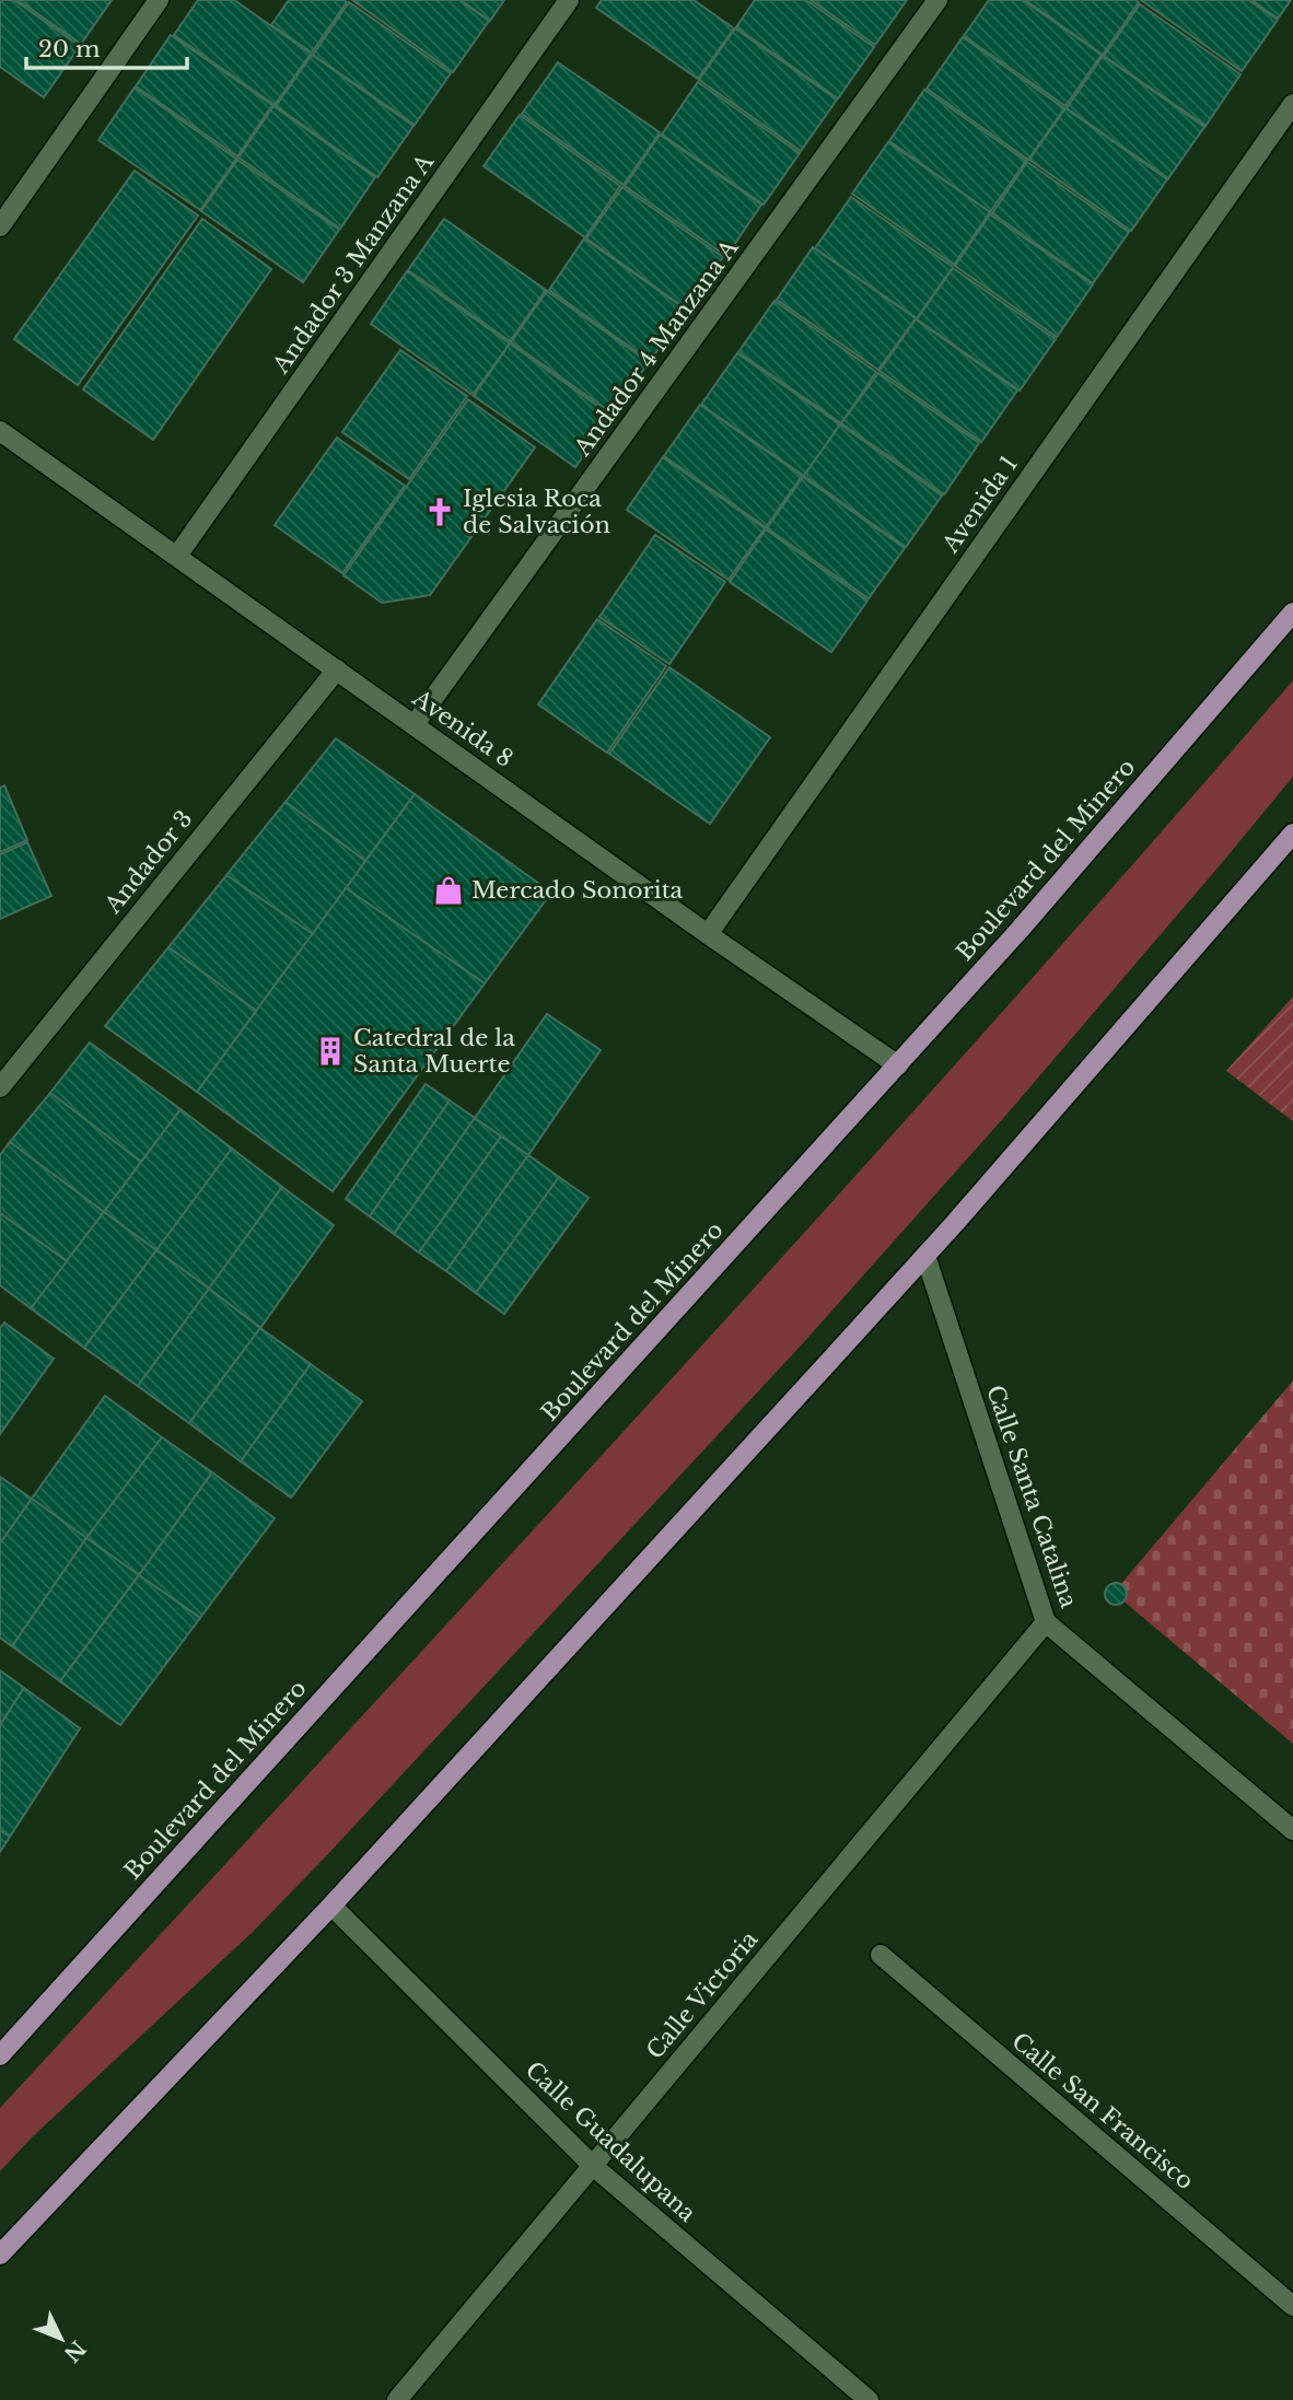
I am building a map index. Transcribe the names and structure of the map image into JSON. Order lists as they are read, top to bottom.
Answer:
{
  "streets": {
    "main road": ["Boulevard del Minero"],
    "street": [
      "Andador 3 Manzana A",
      "Andador 4 Manzana A",
      "Avenida 1",
      "Avenida 8",
      "Andador 3",
      "Calle Santa Catalina",
      "Calle Victoria",
      "Calle San Francisco",
      "Calle Guadalupana"
    ]
  },
  "crossings": [
    ["Andador 3 Manzana A", "Avenida 8"],
    ["Andador 4 Manzana A", "Avenida 8"],
    ["Avenida 1", "Avenida 8"],
    ["Avenida 8", "Boulevard del Minero"],
    ["Avenida 8", "Andador 3"],
    ["Calle Santa Catalina", "Calle Victoria"],
    ["Calle Victoria", "Calle Guadalupana"]
  ],
  "places": {
    "church": ["Iglesia Roca de Salvación"],
    "shop": ["Mercado Sonorita"],
    "building": ["Catedral de la Santa Muerte"]
  },
  "scale_bar": "20 m",
  "north": "bottom right"
}
